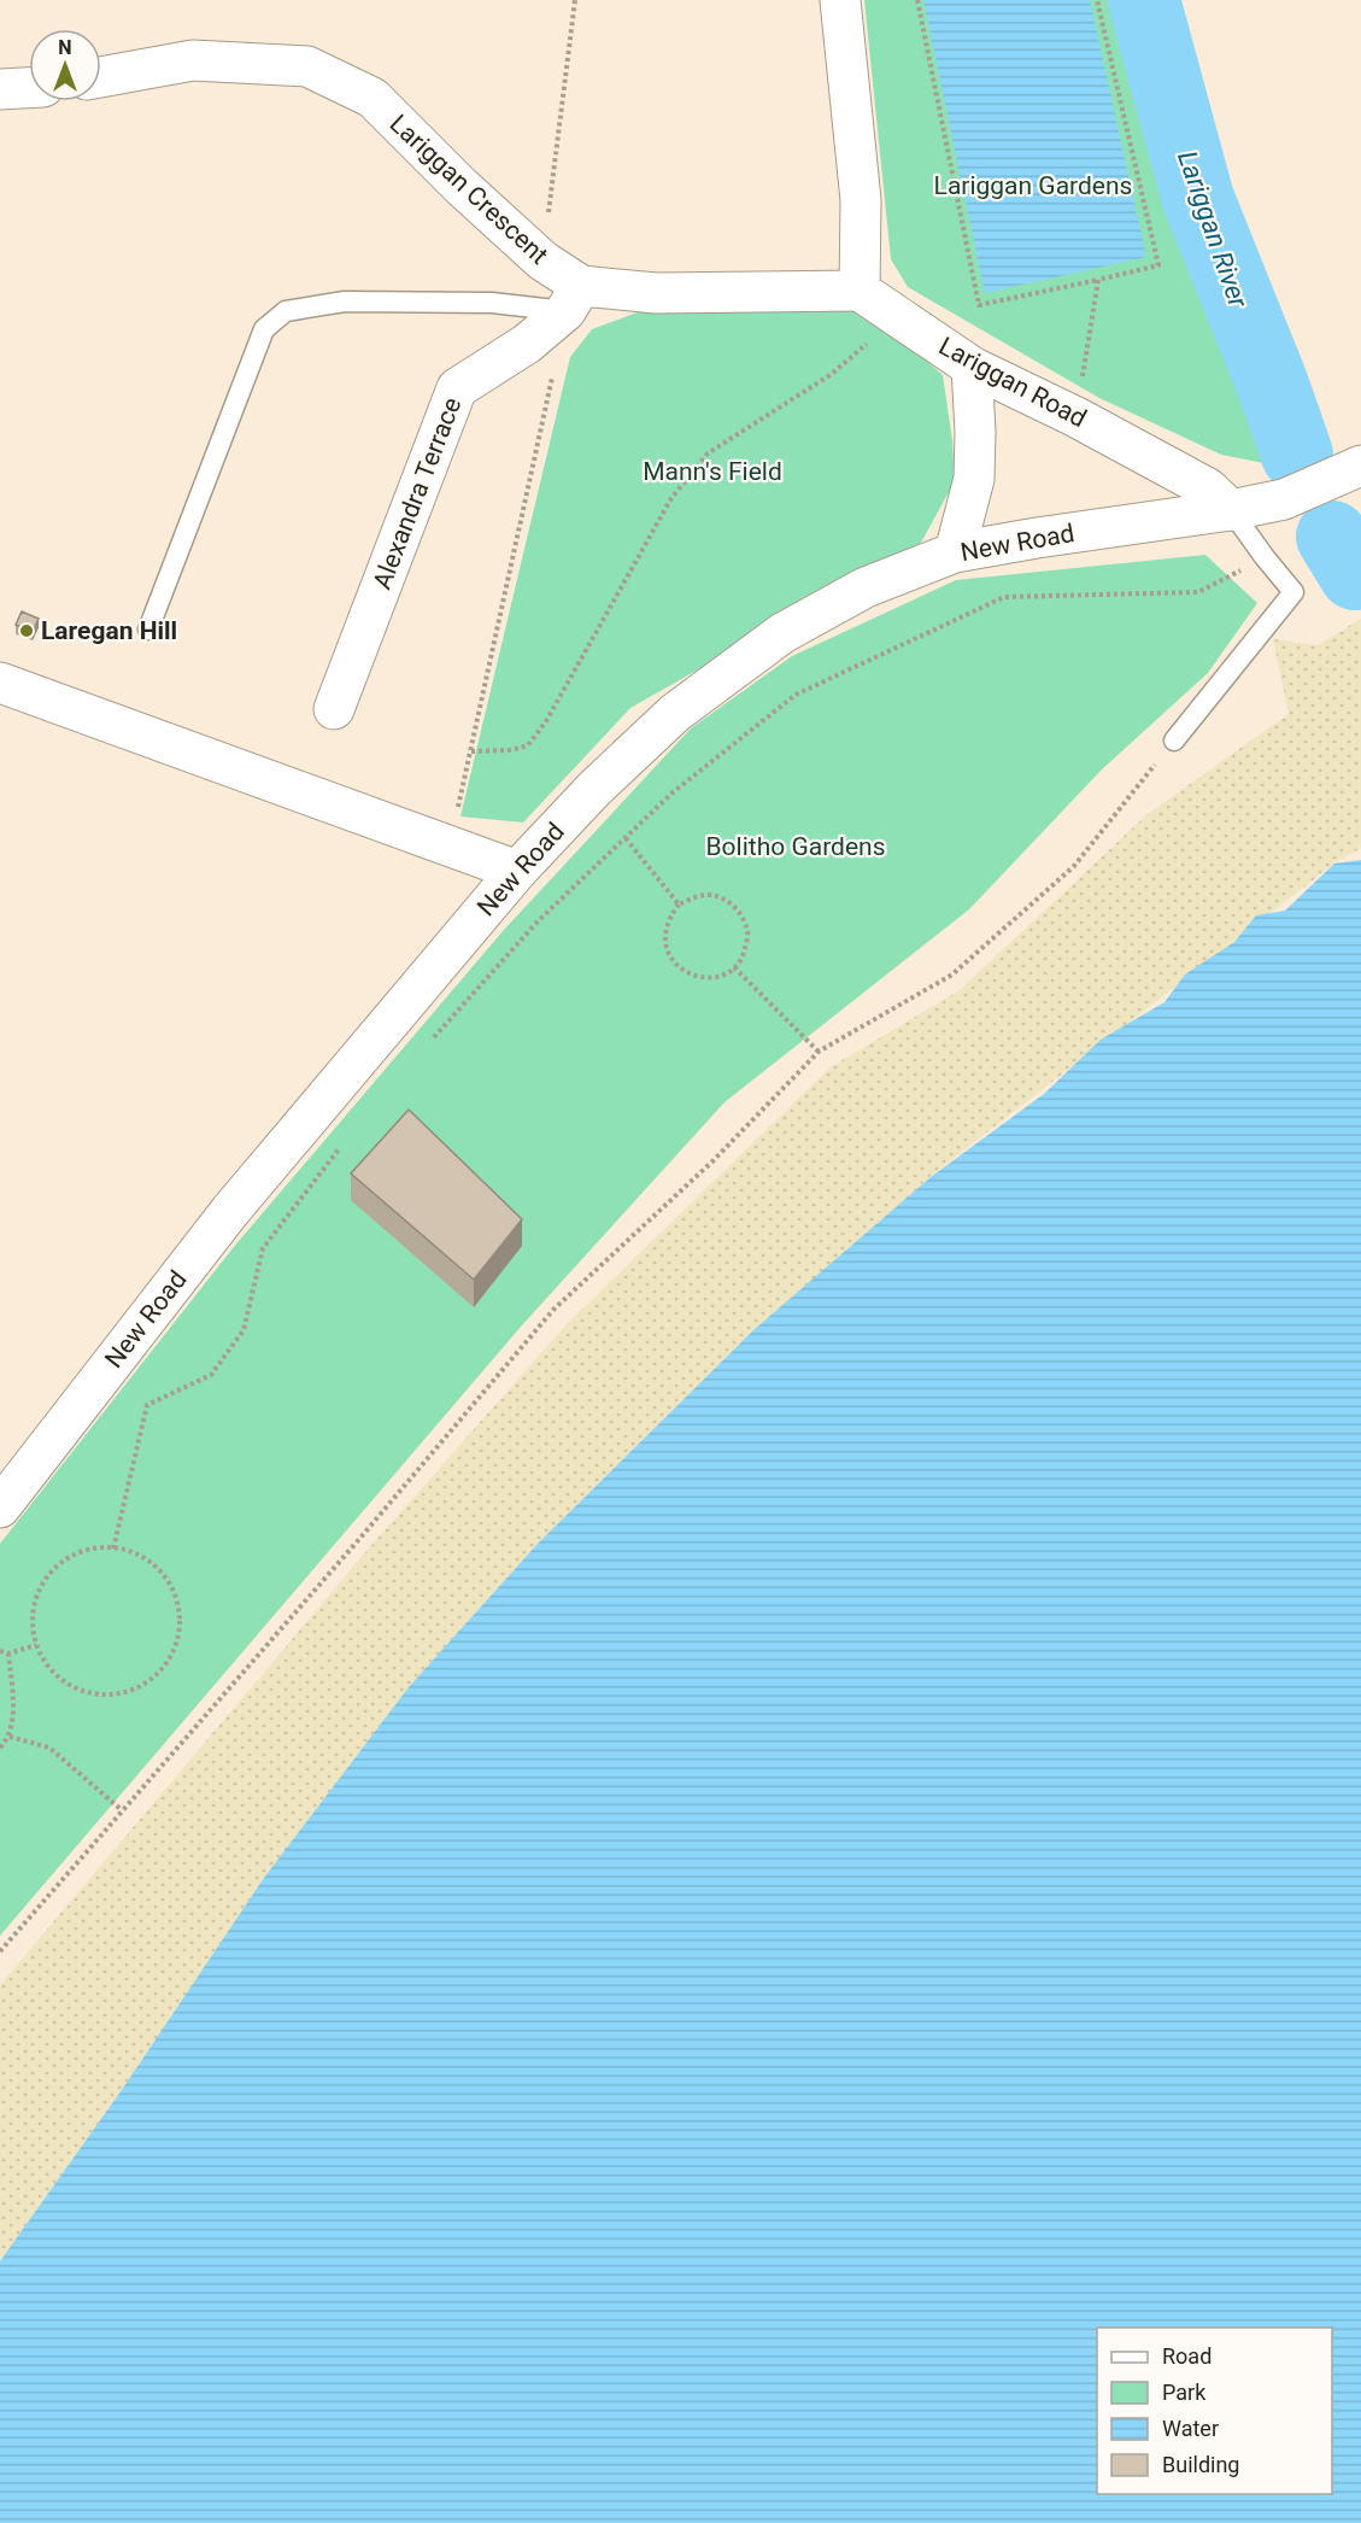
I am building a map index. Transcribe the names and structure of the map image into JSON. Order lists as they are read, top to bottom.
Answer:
{
  "streets": {
    "street": [
      "Lariggan Crescent",
      "Lariggan Road",
      "Alexandra Terrace",
      "New Road"
    ]
  },
  "crossings": [
    ["Lariggan Crescent", "Lariggan Road"],
    ["Lariggan Crescent", "Alexandra Terrace"],
    ["Lariggan Road", "New Road"]
  ],
  "water": ["Lariggan River"],
  "parks": ["Lariggan Gardens", "Mann's Field", "Bolitho Gardens"],
  "places": ["Laregan Hill"],
  "legend": [
    "Road",
    "Park",
    "Water",
    "Building"
  ],
  "north": "top"
}
